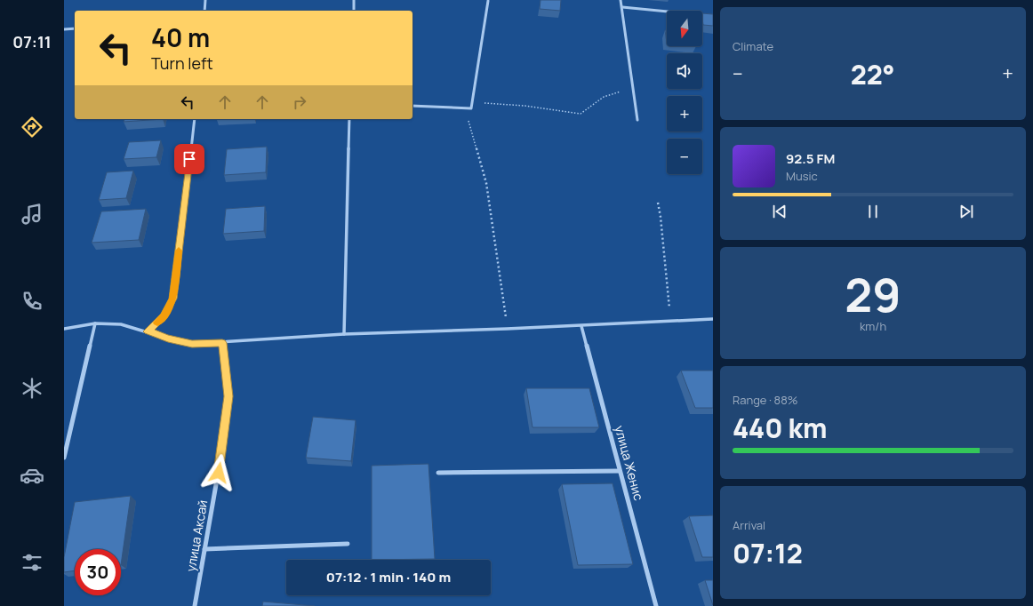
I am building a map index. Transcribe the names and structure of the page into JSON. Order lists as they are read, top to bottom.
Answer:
{
  "streets": {
    "street": ["улица Женис", "улица Аксай"]
  },
  "north": "bottom",
  "page": {
    "tabs": "07:11",
    "tile": [
      "Climate",
      ["29", "km/h"],
      ["Range · 88%", "440 km"],
      ["Arrival", "07:12"]
    ],
    "map_buttons": ["+", "−"],
    "turn": ["40 m", "Turn left"],
    "heat": ["−", "22°", "+"],
    "song": ["92.5 FM", "Music"],
    "limit": "30",
    "trip": "07:12 · 1 min · 140 m"
  }
}
